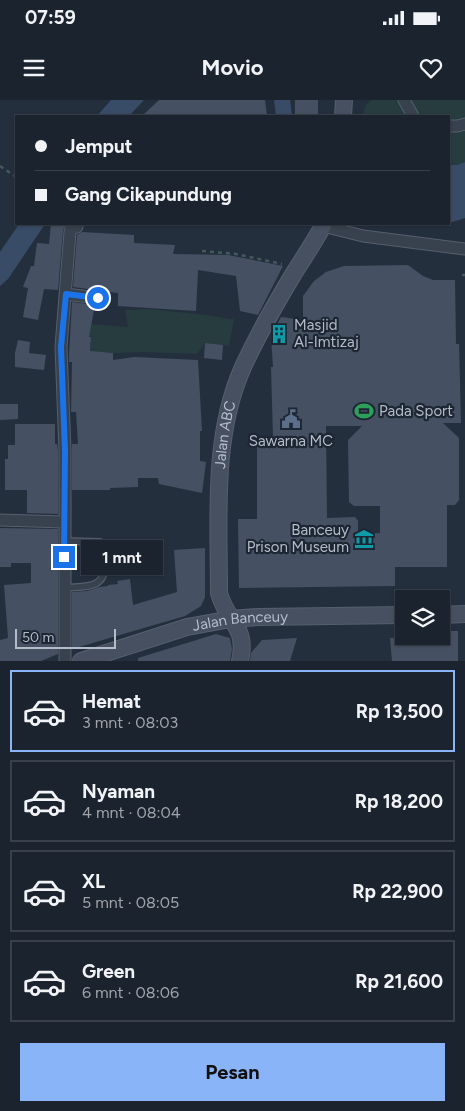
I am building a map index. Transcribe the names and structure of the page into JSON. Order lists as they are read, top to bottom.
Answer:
{
  "streets": {
    "street": ["Jalan ABC", "Jalan Banceuy"]
  },
  "crossings": [
    ["Jalan ABC", "Jalan Banceuy"]
  ],
  "places": {
    "building": ["Masjid Al-Imtizaj"],
    "sports": ["Pada Sport"],
    "public building": ["Sawarna MC"],
    "museum": ["Banceuy Prison Museum"]
  },
  "scale_bar": "50 m",
  "page": {
    "status": "07:59",
    "header": "Movio",
    "banner": ["Jemput", "Gang Cikapundung"],
    "bubble": "1 mnt",
    "scale": "50 m",
    "list": [
      {
        "name": "Hemat",
        "note": "3 mnt · 08:03",
        "value": "Rp 13,500"
      },
      {
        "name": "Nyaman",
        "note": "4 mnt · 08:04",
        "value": "Rp 18,200"
      },
      {
        "name": "XL",
        "note": "5 mnt · 08:05",
        "value": "Rp 22,900"
      },
      {
        "name": "Green",
        "note": "6 mnt · 08:06",
        "value": "Rp 21,600"
      }
    ],
    "buttons": "Pesan"
  }
}
